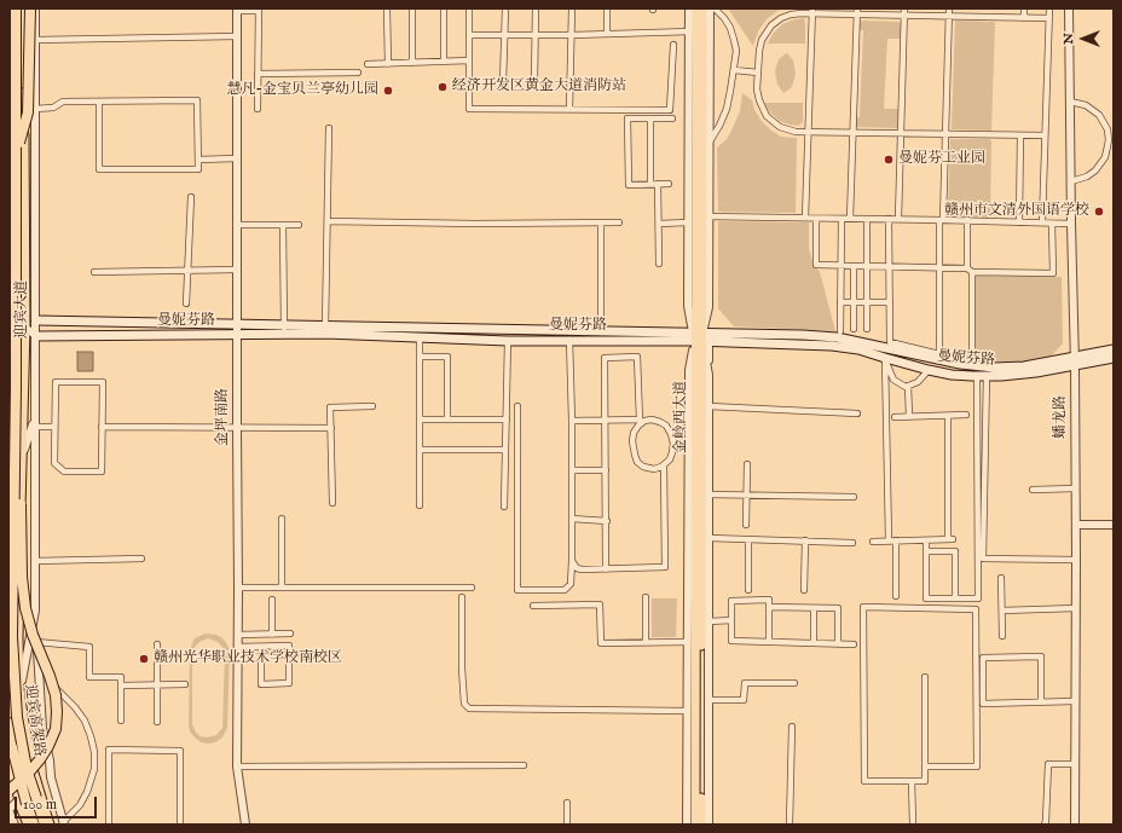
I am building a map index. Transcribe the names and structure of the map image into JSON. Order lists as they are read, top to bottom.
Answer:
{
  "streets": {
    "highway": ["迎宾高架路"],
    "main road": ["迎宾大道", "曼妮芬路", "金岭西大道"],
    "street": ["金坪南路", "蟠龙路"]
  },
  "crossings": [
    ["迎宾大道", "曼妮芬路"],
    ["曼妮芬路", "金坪南路"],
    ["曼妮芬路", "金岭西大道"],
    ["曼妮芬路", "蟠龙路"]
  ],
  "places": [
    "经济开发区黄金大道消防站",
    "慧凡-金宝贝兰亭幼儿园",
    "曼妮芬工业园",
    "赣州市文清外国语学校",
    "赣州光华职业技术学校南校区"
  ],
  "scale_bar": "100 m",
  "north": "left"
}
